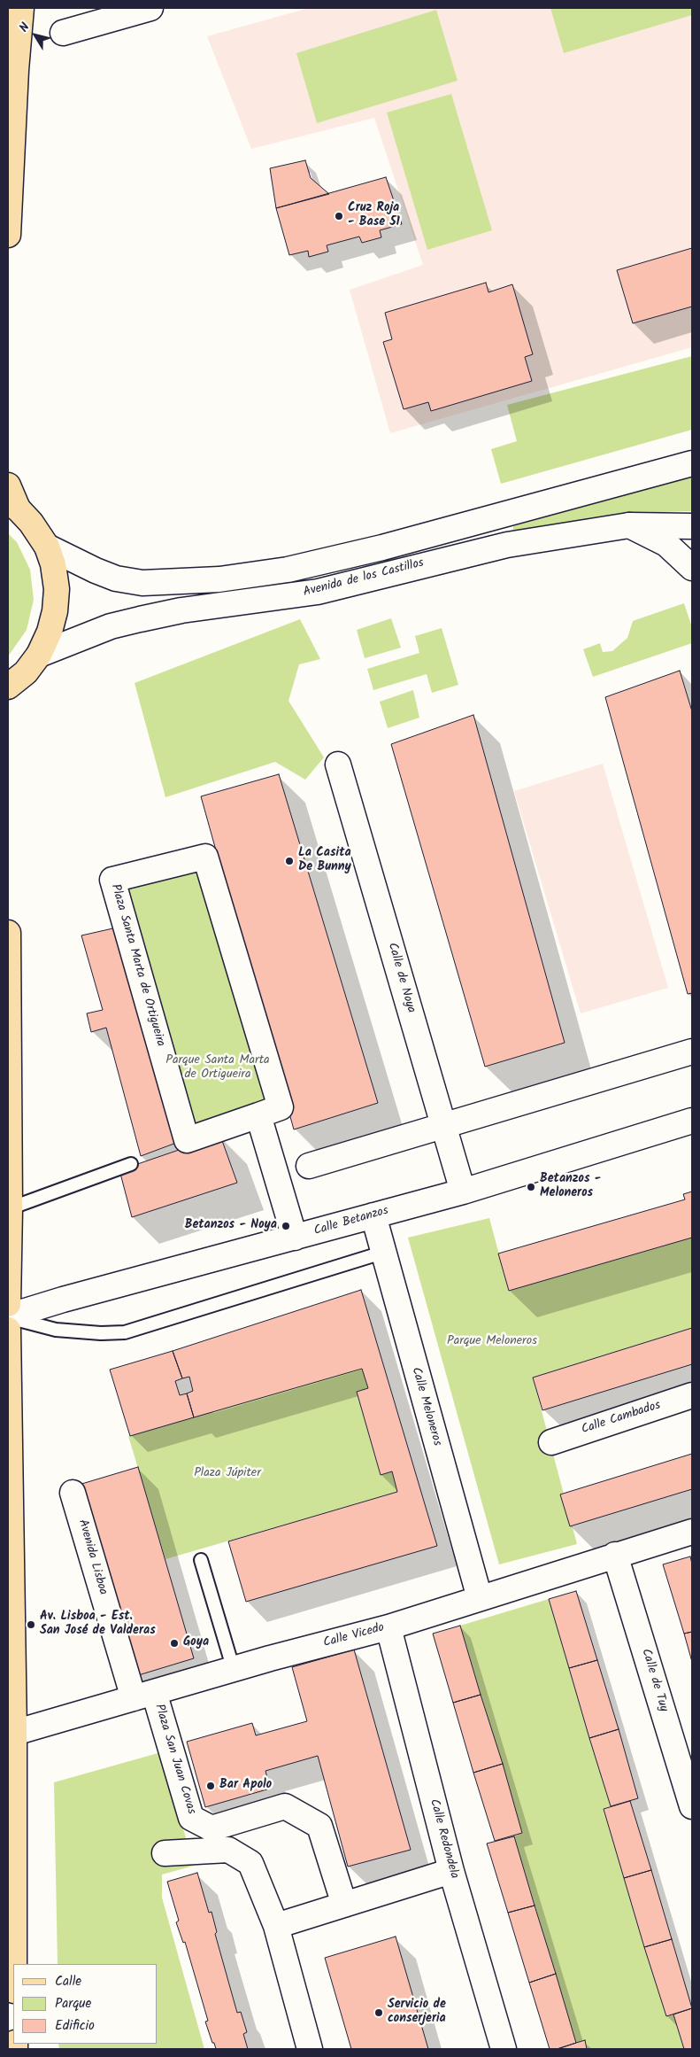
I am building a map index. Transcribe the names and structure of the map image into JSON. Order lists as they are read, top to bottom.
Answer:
{
  "streets": {
    "street": [
      "Avenida de los Castillos",
      "Plaza Santa Marta de Ortigueira",
      "Calle de Noya",
      "Calle Betanzos",
      "Calle Meloneros",
      "Calle Cambados",
      "Avenida Lisboa",
      "Calle Vicedo",
      "Calle de Tuy",
      "Plaza San Juan Covas",
      "Calle Redondela"
    ]
  },
  "crossings": [
    ["Calle de Noya", "Calle Betanzos"],
    ["Calle Betanzos", "Calle Meloneros"],
    ["Calle Meloneros", "Calle Vicedo"],
    ["Avenida Lisboa", "Calle Vicedo"],
    ["Avenida Lisboa", "Plaza San Juan Covas"],
    ["Calle Vicedo", "Calle de Tuy"],
    ["Calle Vicedo", "Plaza San Juan Covas"],
    ["Calle Vicedo", "Calle Redondela"]
  ],
  "parks": ["Parque Santa Marta de Ortigueira", "Parque Meloneros", "Plaza Júpiter"],
  "places": [
    "Cruz Roja - Base 51",
    "La Casita De Bunny",
    "Betanzos - Meloneros",
    "Betanzos - Noya",
    "Av. Lisboa - Est. San José de Valderas",
    "Goya",
    "Bar Apolo",
    "Servicio de conserjeria"
  ],
  "legend": ["Calle", "Parque", "Edificio"],
  "north": "top left"
}
